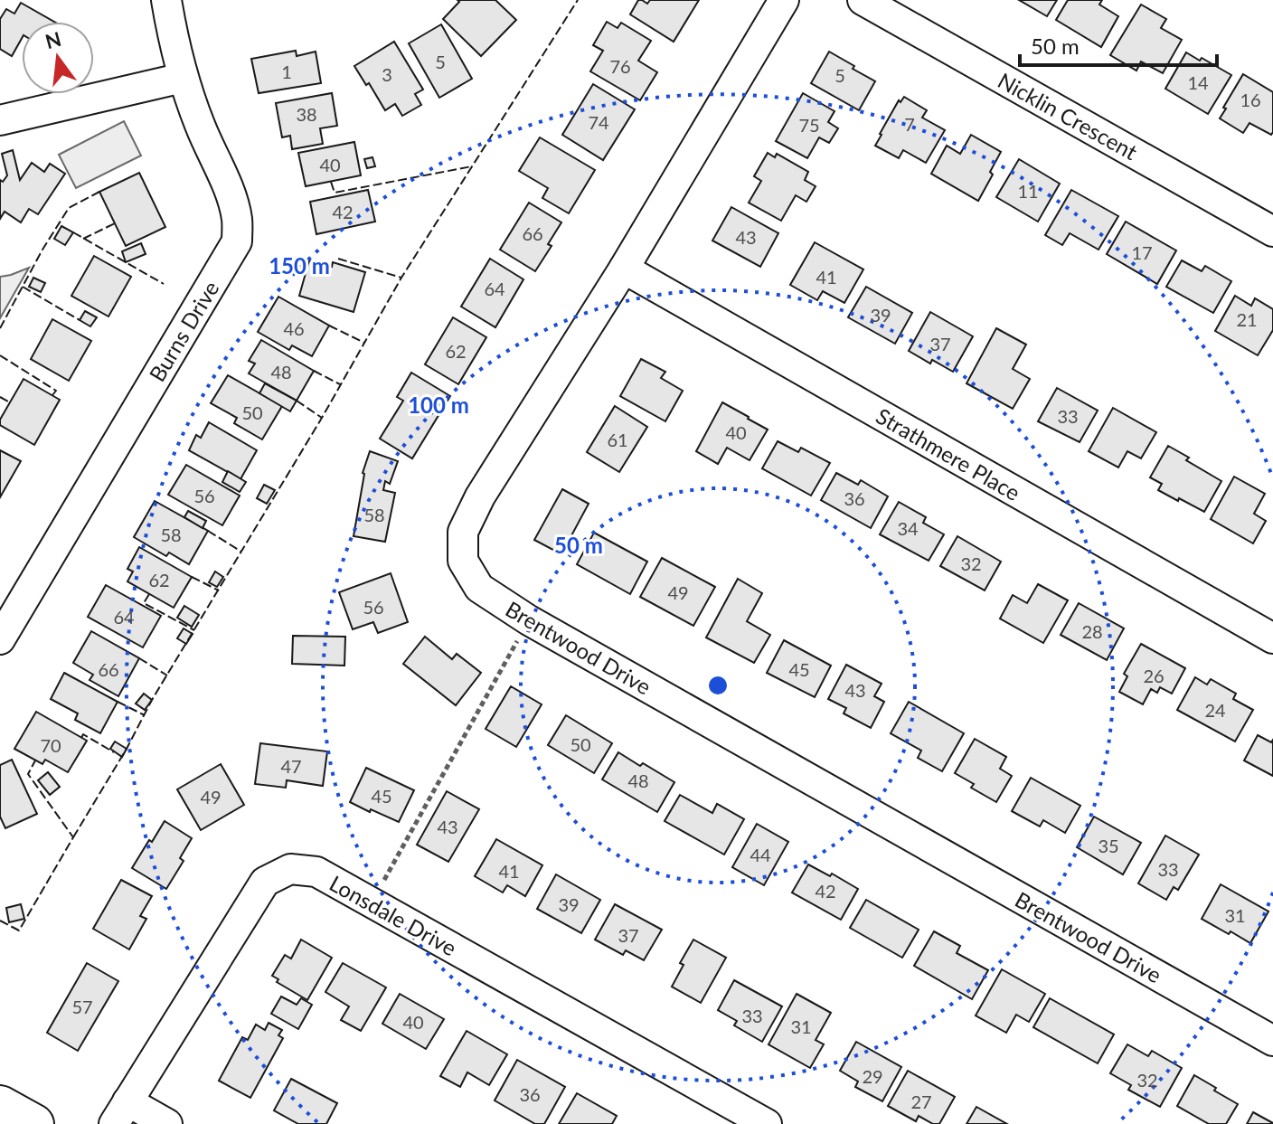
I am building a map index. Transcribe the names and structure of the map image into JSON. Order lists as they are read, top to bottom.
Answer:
{
  "streets": {
    "street": [
      "Nicklin Crescent",
      "Burns Drive",
      "Strathmere Place",
      "Brentwood Drive",
      "Lonsdale Drive"
    ]
  },
  "crossings": [
    ["Strathmere Place", "Brentwood Drive"]
  ],
  "house_numbers": [
    "5",
    "76",
    "1",
    "3",
    "5",
    "14",
    "16",
    "38",
    "74",
    "7",
    "75",
    "40",
    "11",
    "42",
    "66",
    "43",
    "17",
    "41",
    "64",
    "39",
    "21",
    "46",
    "37",
    "62",
    "48",
    "50",
    "33",
    "40",
    "61",
    "56",
    "36",
    "58",
    "34",
    "58",
    "32",
    "62",
    "49",
    "56",
    "64",
    "28",
    "66",
    "45",
    "26",
    "43",
    "24",
    "50",
    "70",
    "47",
    "48",
    "45",
    "49",
    "43",
    "35",
    "44",
    "33",
    "41",
    "42",
    "39",
    "31",
    "37",
    "57",
    "33",
    "40",
    "31",
    "29",
    "32",
    "36",
    "27"
  ],
  "scale_bar": "50 m",
  "north": "top",
  "rings": ["150 m", "100 m", "50 m"]
}
